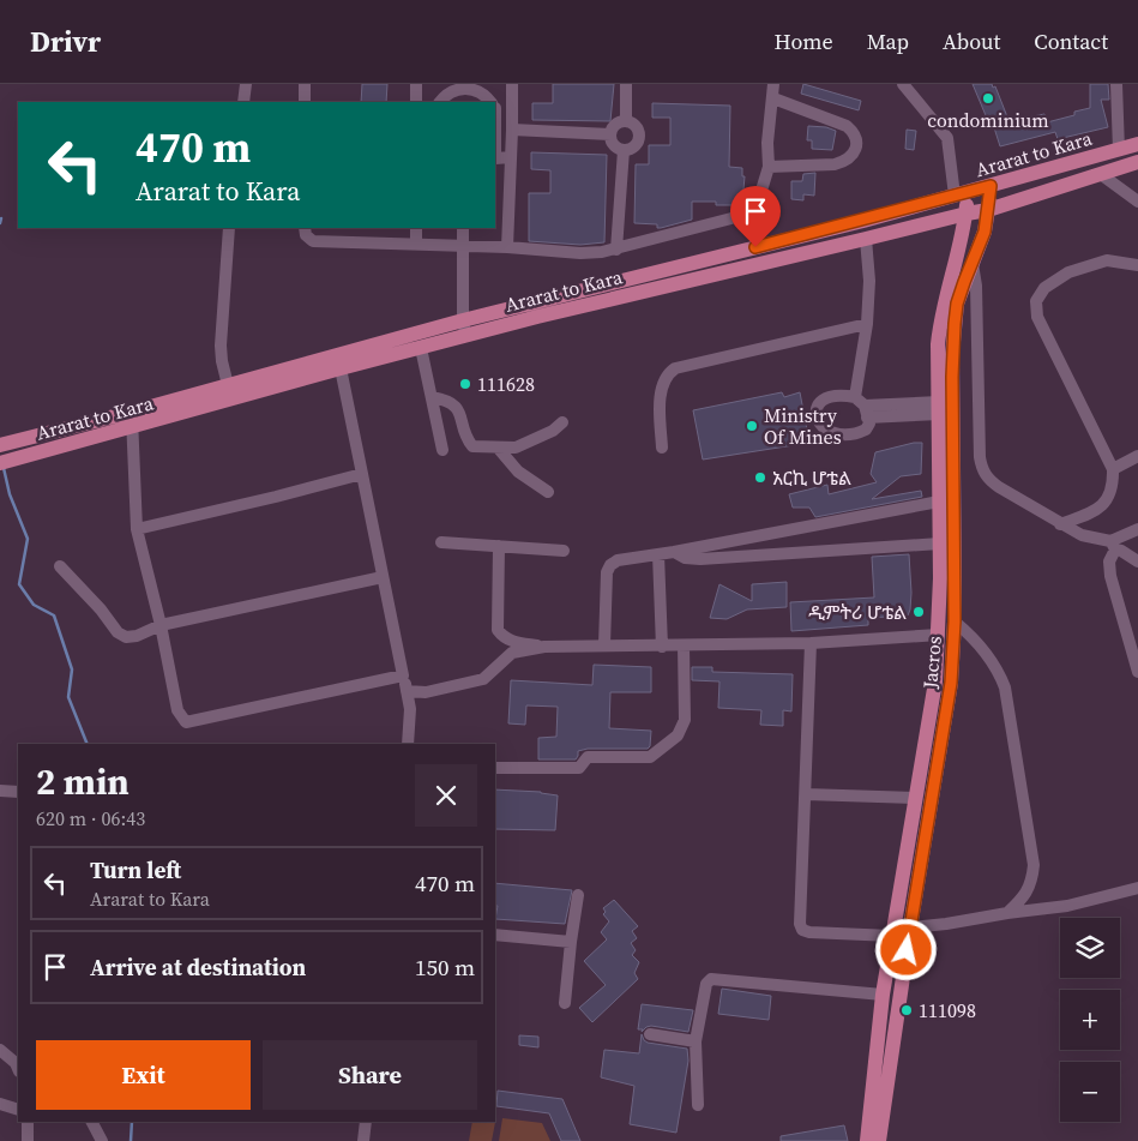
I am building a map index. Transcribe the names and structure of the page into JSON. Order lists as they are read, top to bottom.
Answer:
{
  "streets": {
    "main road": ["Ararat to Kara", "Jacros"]
  },
  "crossings": [
    ["Ararat to Kara", "Jacros"]
  ],
  "places": [
    "condominium",
    "111628",
    "Ministry Of Mines",
    "አርኪ ሆቴል",
    "ዲምትሪ ሆቴል",
    "111098"
  ],
  "page": {
    "header": "Drivr",
    "nav": [
      "Home",
      "Map",
      "About",
      "Contact"
    ],
    "turn": ["470 m", "Ararat to Kara"],
    "heading": ["2 min", "620 m · 06:43"],
    "list": [
      {
        "name": "Turn left",
        "note": "Ararat to Kara",
        "value": "470 m"
      },
      {
        "name": "Arrive at destination",
        "value": "150 m"
      }
    ],
    "map_buttons": ["+", "−"],
    "buttons": ["Exit", "Share"]
  }
}
